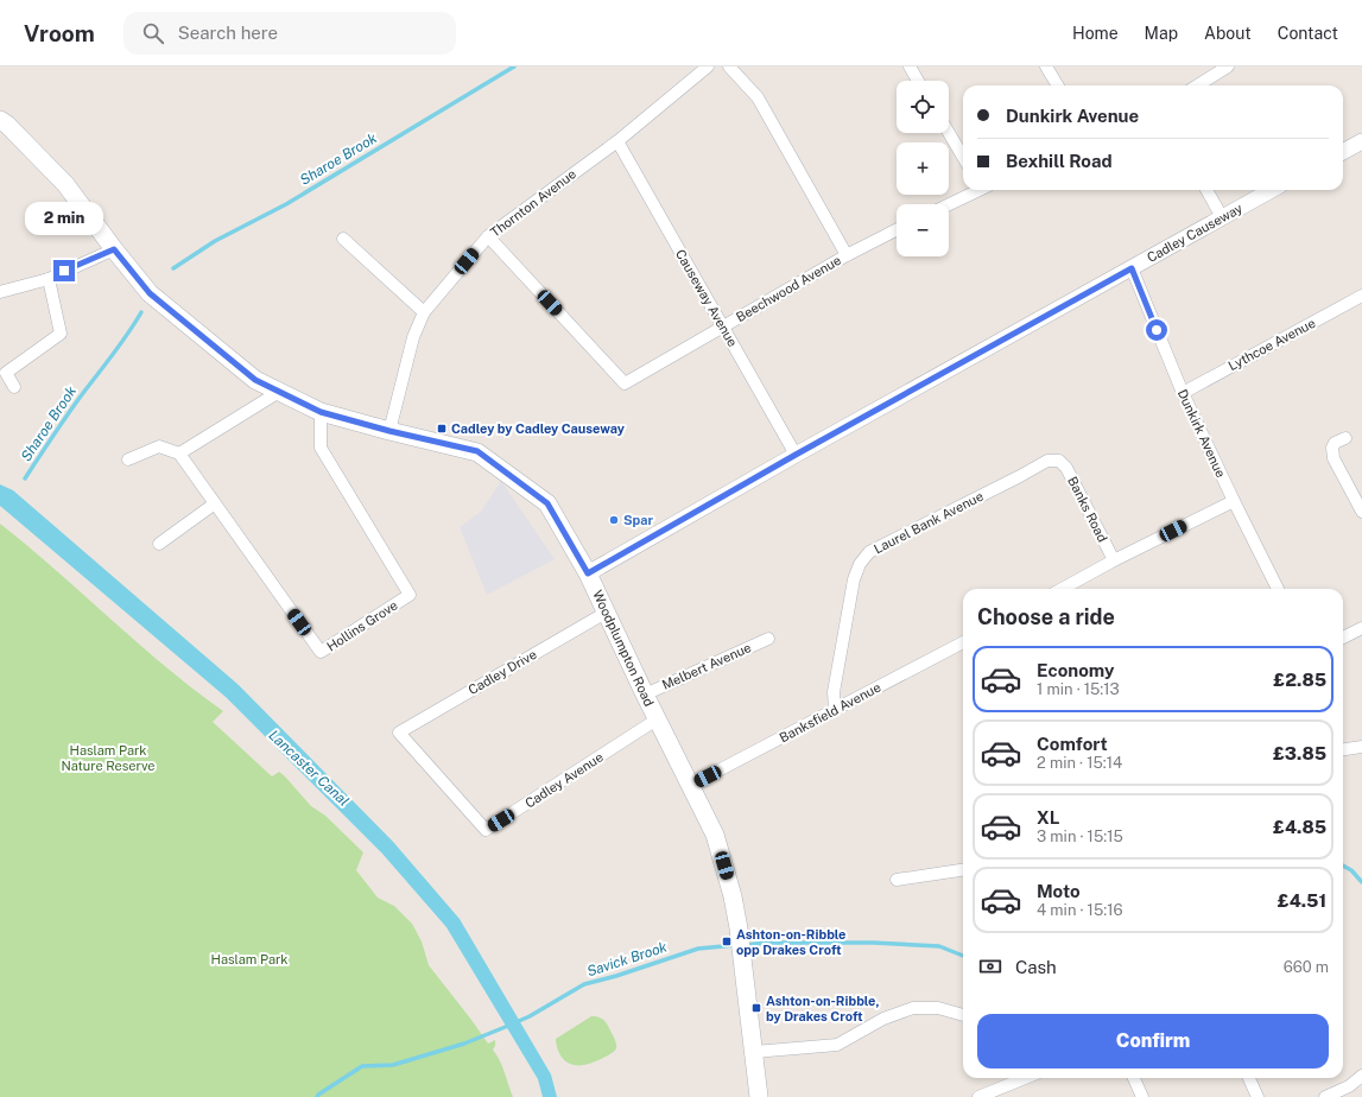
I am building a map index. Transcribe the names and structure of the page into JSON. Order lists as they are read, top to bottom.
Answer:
{
  "streets": {
    "main road": ["Woodplumpton Road"],
    "street": [
      "Thornton Avenue",
      "Cadley Causeway",
      "Beechwood Avenue",
      "Causeway Avenue",
      "Lythcoe Avenue",
      "Dunkirk Avenue",
      "Banks Road",
      "Laurel Bank Avenue",
      "Hollins Grove",
      "Melbert Avenue",
      "Cadley Drive",
      "Banksfield Avenue",
      "Cadley Avenue"
    ]
  },
  "crossings": [
    ["Thornton Avenue", "Beechwood Avenue"],
    ["Thornton Avenue", "Causeway Avenue"],
    ["Thornton Avenue", "Woodplumpton Road"],
    ["Cadley Causeway", "Causeway Avenue"],
    ["Cadley Causeway", "Dunkirk Avenue"],
    ["Cadley Causeway", "Woodplumpton Road"],
    ["Beechwood Avenue", "Causeway Avenue"],
    ["Lythcoe Avenue", "Dunkirk Avenue"],
    ["Banks Road", "Laurel Bank Avenue"],
    ["Laurel Bank Avenue", "Banksfield Avenue"],
    ["Hollins Grove", "Woodplumpton Road"],
    ["Woodplumpton Road", "Melbert Avenue"],
    ["Woodplumpton Road", "Cadley Drive"],
    ["Woodplumpton Road", "Banksfield Avenue"],
    ["Woodplumpton Road", "Cadley Avenue"],
    ["Cadley Drive", "Cadley Avenue"]
  ],
  "water": ["Sharoe Brook", "Lancaster Canal", "Savick Brook"],
  "parks": ["Haslam Park Nature Reserve", "Haslam Park"],
  "places": {
    "transit": ["Cadley by Cadley Causeway", "Ashton-on-Ribble opp Drakes Croft", "Ashton-on-Ribble, by Drakes Croft"],
    "other": ["Spar"]
  },
  "page": {
    "header": "Vroom",
    "search": "Search here",
    "nav": [
      "Home",
      "Map",
      "About",
      "Contact"
    ],
    "map_buttons": ["+", "−"],
    "banner": ["Dunkirk Avenue", "Bexhill Road"],
    "bubble": "2 min",
    "heading": "Choose a ride",
    "list": [
      {
        "name": "Economy",
        "note": "1 min · 15:13",
        "value": "£2.85"
      },
      {
        "name": "Comfort",
        "note": "2 min · 15:14",
        "value": "£3.85"
      },
      {
        "name": "XL",
        "note": "3 min · 15:15",
        "value": "£4.85"
      },
      {
        "name": "Moto",
        "note": "4 min · 15:16",
        "value": "£4.51"
      }
    ],
    "pay": ["Cash", "660 m"],
    "buttons": "Confirm"
  }
}
